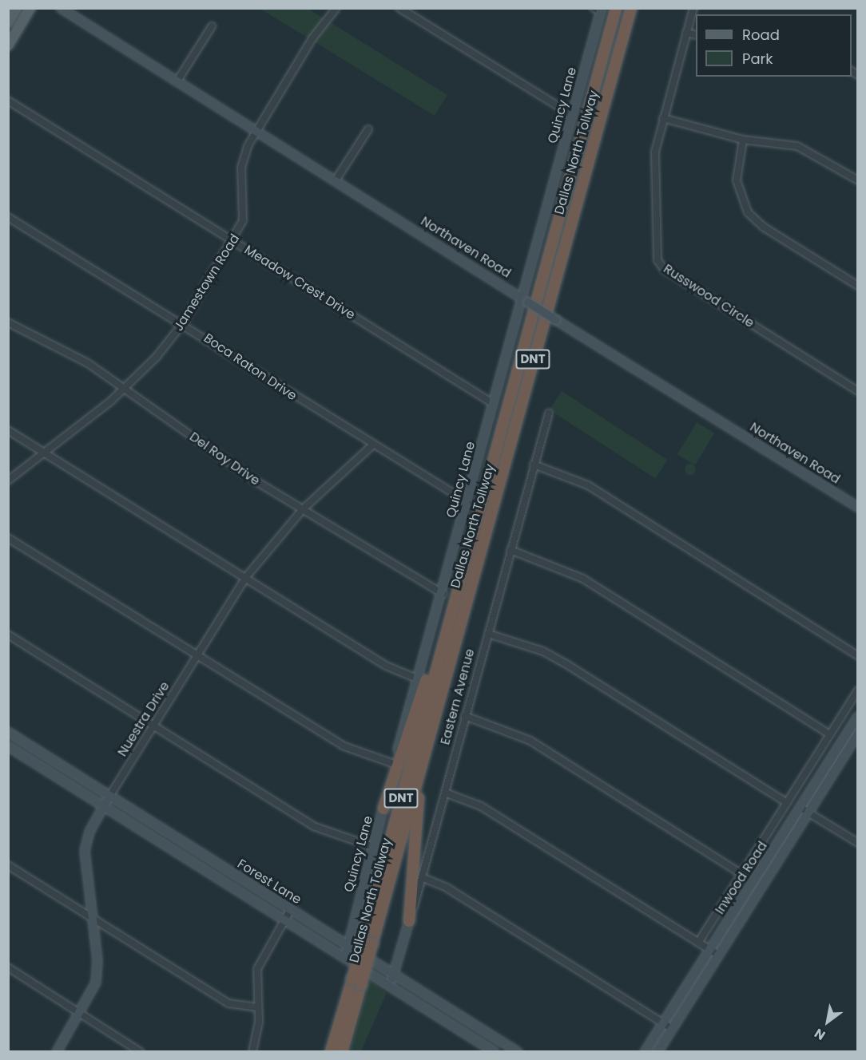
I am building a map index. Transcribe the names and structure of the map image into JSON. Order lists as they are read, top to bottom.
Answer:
{
  "streets": {
    "highway": ["Dallas North Tollway", "DNT"],
    "main road": [
      "Quincy Lane",
      "Northaven Road",
      "Eastern Avenue",
      "Nuestra Drive",
      "Inwood Road",
      "Forest Lane"
    ],
    "street": [
      "Jamestown Road",
      "Meadow Crest Drive",
      "Russwood Circle",
      "Boca Raton Drive",
      "Del Roy Drive"
    ]
  },
  "crossings": [
    ["Quincy Lane", "Northaven Road"],
    ["Quincy Lane", "Meadow Crest Drive"],
    ["Quincy Lane", "Boca Raton Drive"],
    ["Quincy Lane", "Del Roy Drive"],
    ["Quincy Lane", "Forest Lane"],
    ["Northaven Road", "Jamestown Road"],
    ["Jamestown Road", "Meadow Crest Drive"],
    ["Jamestown Road", "Boca Raton Drive"],
    ["Jamestown Road", "Del Roy Drive"],
    ["Boca Raton Drive", "Nuestra Drive"],
    ["Del Roy Drive", "Nuestra Drive"],
    ["Eastern Avenue", "Forest Lane"],
    ["Nuestra Drive", "Forest Lane"]
  ],
  "legend": ["Road", "Park"],
  "north": "bottom left"
}
